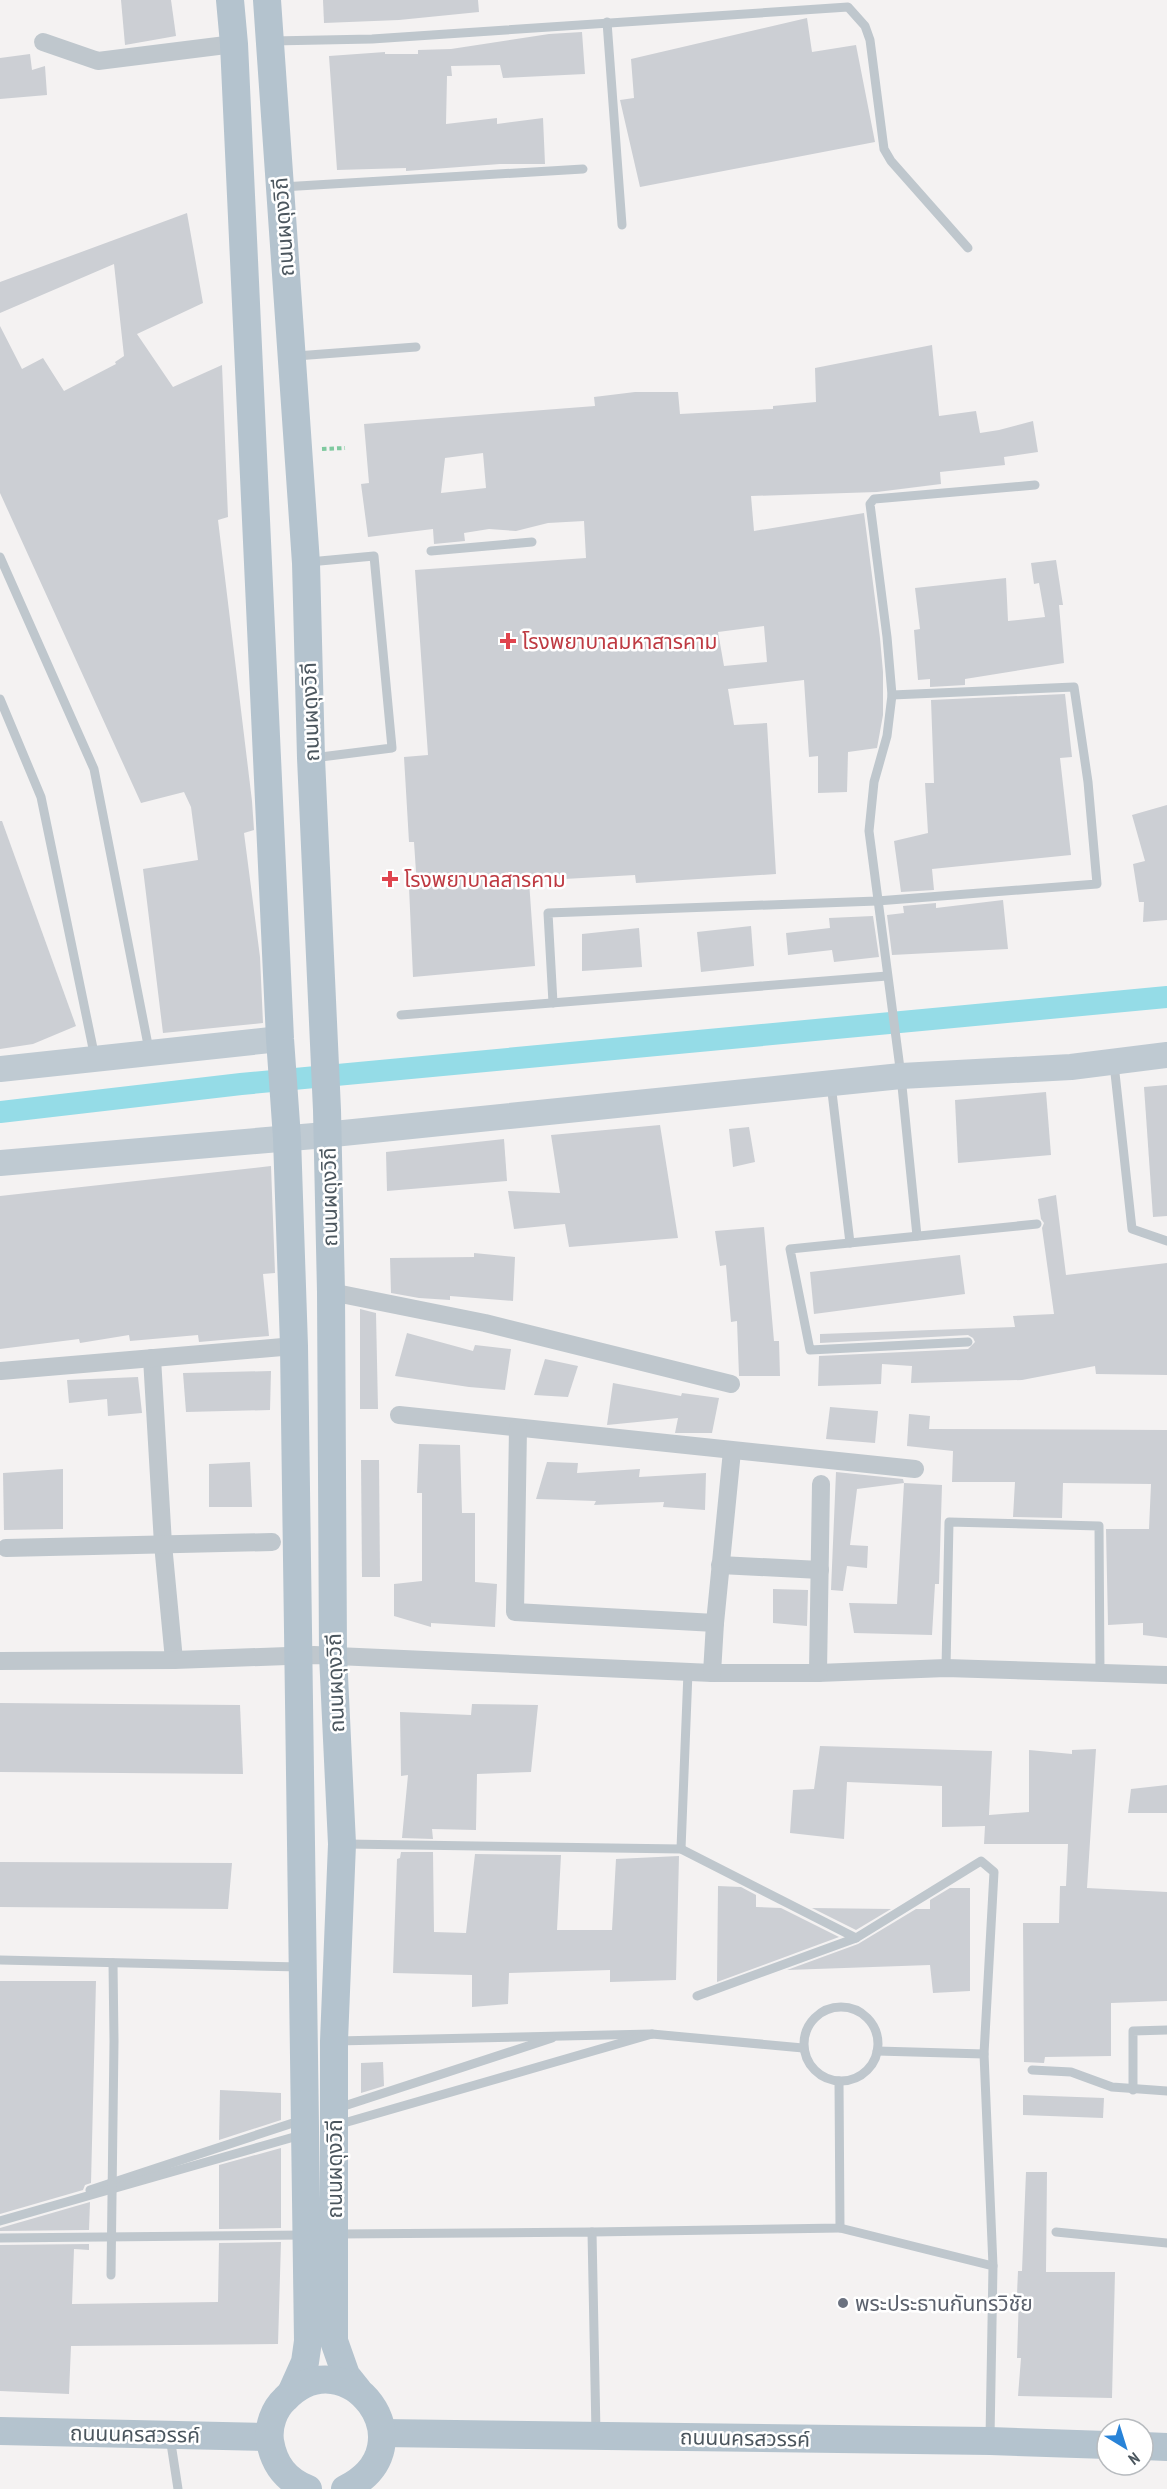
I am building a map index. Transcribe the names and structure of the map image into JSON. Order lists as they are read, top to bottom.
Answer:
{
  "streets": {
    "main road": ["ถนนผดุงวิถี", "ถนนนครสวรรค์"]
  },
  "crossings": [
    ["ถนนผดุงวิถี", "ถนนนครสวรรค์"]
  ],
  "places": {
    "health": ["โรงพยาบาลมหาสารคาม", "โรงพยาบาลสารคาม"],
    "other": ["พระประธานกันทรวิชัย"]
  },
  "north": "bottom right"
}
